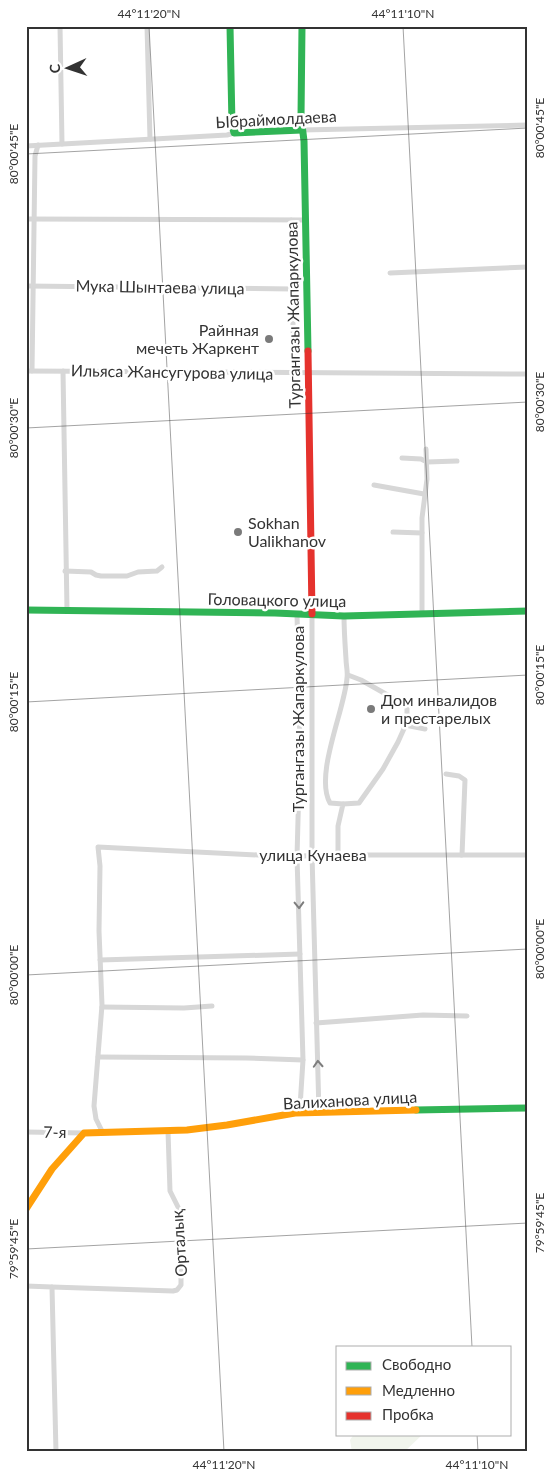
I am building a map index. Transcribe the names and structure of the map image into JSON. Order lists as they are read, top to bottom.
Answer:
{
  "streets": {
    "street": [
      "Ыбраймолдаева",
      "Мука Шынтаева улица",
      "Тургангазы Жапаркулова",
      "Ильяса Жансугурова улица",
      "Головацкого улица",
      "улица Кунаева",
      "Валиханова улица",
      "7-я",
      "Орталық"
    ]
  },
  "crossings": [
    ["Ыбраймолдаева", "Тургангазы Жапаркулова"],
    ["Тургангазы Жапаркулова", "Ильяса Жансугурова улица"],
    ["Тургангазы Жапаркулова", "Головацкого улица"],
    ["Тургангазы Жапаркулова", "улица Кунаева"],
    ["Тургангазы Жапаркулова", "Валиханова улица"],
    ["Валиханова улица", "7-я"],
    ["Валиханова улица", "Орталық"]
  ],
  "places": ["Райнная мечеть Жаркент", "Sokhan Ualikhanov", "Дом инвалидов и престарелых"],
  "legend": ["Свободно", "Медленно", "Пробка"],
  "north": "left",
  "coordinates": [
    "44°11'20\"N",
    "44°11'10\"N",
    "80°00'45\"E",
    "80°00'30\"E",
    "80°00'15\"E",
    "80°00'00\"E",
    "79°59'45\"E"
  ]
}
